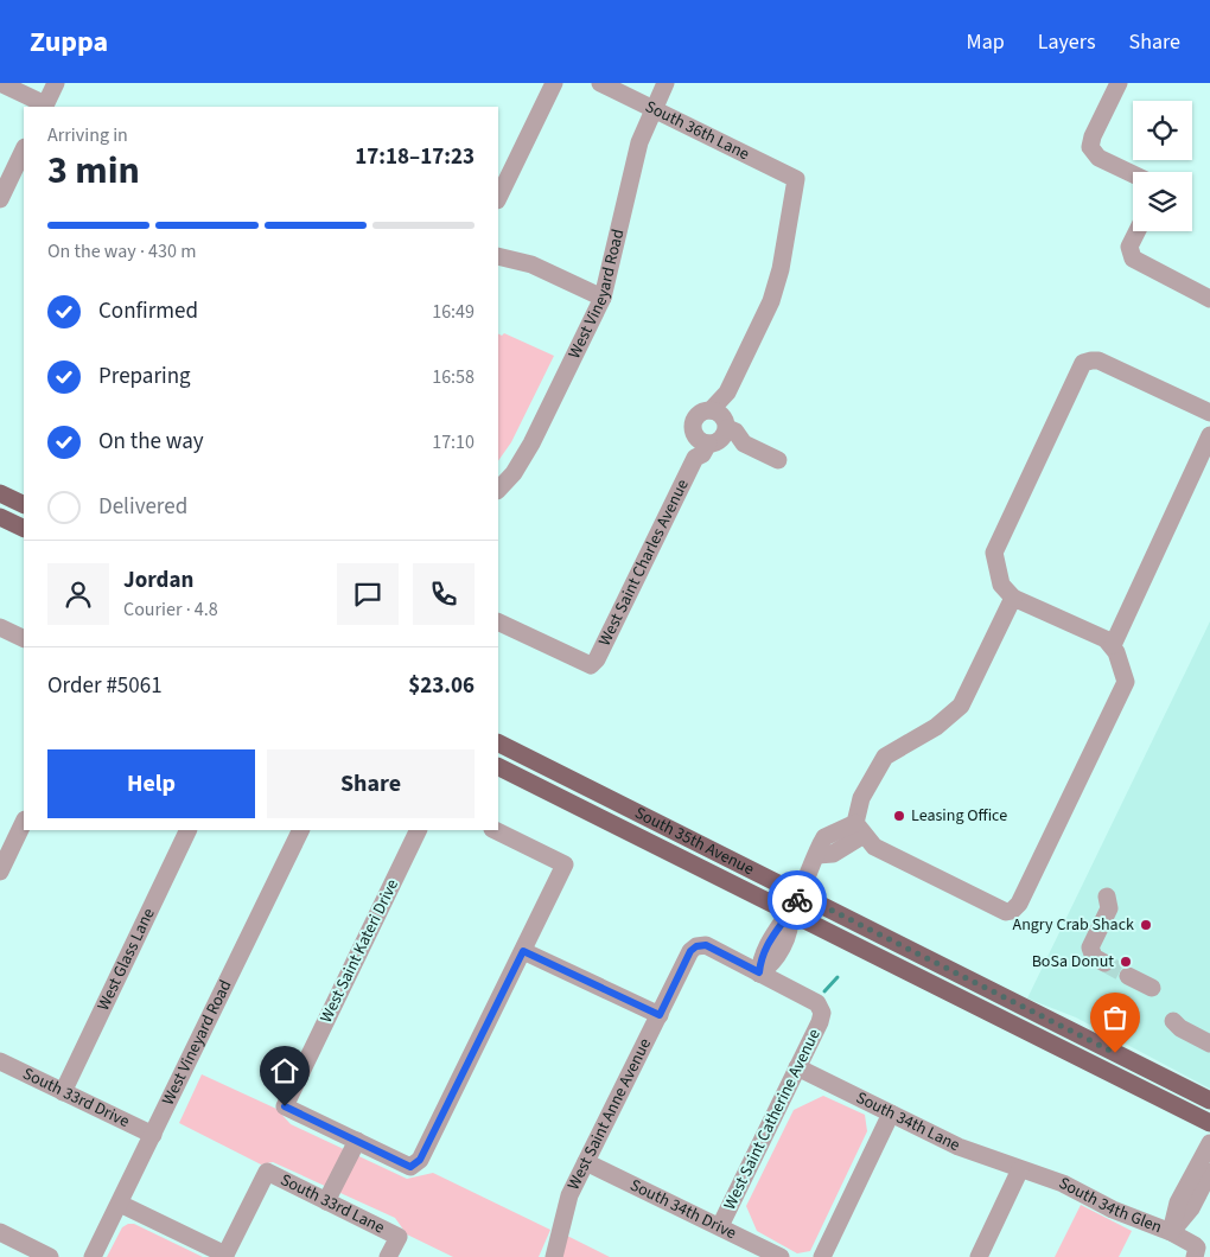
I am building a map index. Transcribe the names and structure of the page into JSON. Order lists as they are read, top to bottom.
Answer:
{
  "streets": {
    "main road": ["South 35th Avenue"],
    "street": [
      "South 36th Lane",
      "West Vineyard Road",
      "West Saint Charles Avenue",
      "West Saint Kateri Drive",
      "West Glass Lane",
      "South 33rd Drive",
      "West Saint Anne Avenue",
      "West Saint Catherine Avenue",
      "South 34th Lane",
      "South 33rd Lane",
      "South 34th Glen",
      "South 34th Drive"
    ]
  },
  "crossings": [
    ["South 36th Lane", "West Vineyard Road"],
    ["South 36th Lane", "West Saint Charles Avenue"],
    ["West Vineyard Road", "South 33rd Drive"],
    ["West Glass Lane", "South 33rd Drive"],
    ["West Saint Anne Avenue", "West Saint Catherine Avenue"],
    ["West Saint Anne Avenue", "South 34th Drive"],
    ["West Saint Catherine Avenue", "South 34th Lane"],
    ["West Saint Catherine Avenue", "South 34th Drive"],
    ["South 34th Lane", "South 34th Glen"]
  ],
  "places": ["Leasing Office", "Angry Crab Shack", "BoSa Donut"],
  "page": {
    "header": "Zuppa",
    "nav": ["Map", "Layers", "Share"],
    "heading": ["3 min", "Arriving in", "17:18–17:23"],
    "panel": [
      "Jordan",
      "Courier · 4.8",
      "Order #5061",
      "$23.06"
    ],
    "bar": "On the way · 430 m",
    "list": [
      ["Confirmed", "16:49"],
      ["Preparing", "16:58"],
      ["On the way", "17:10"],
      "Delivered"
    ],
    "buttons": ["Help", "Share"]
  }
}
